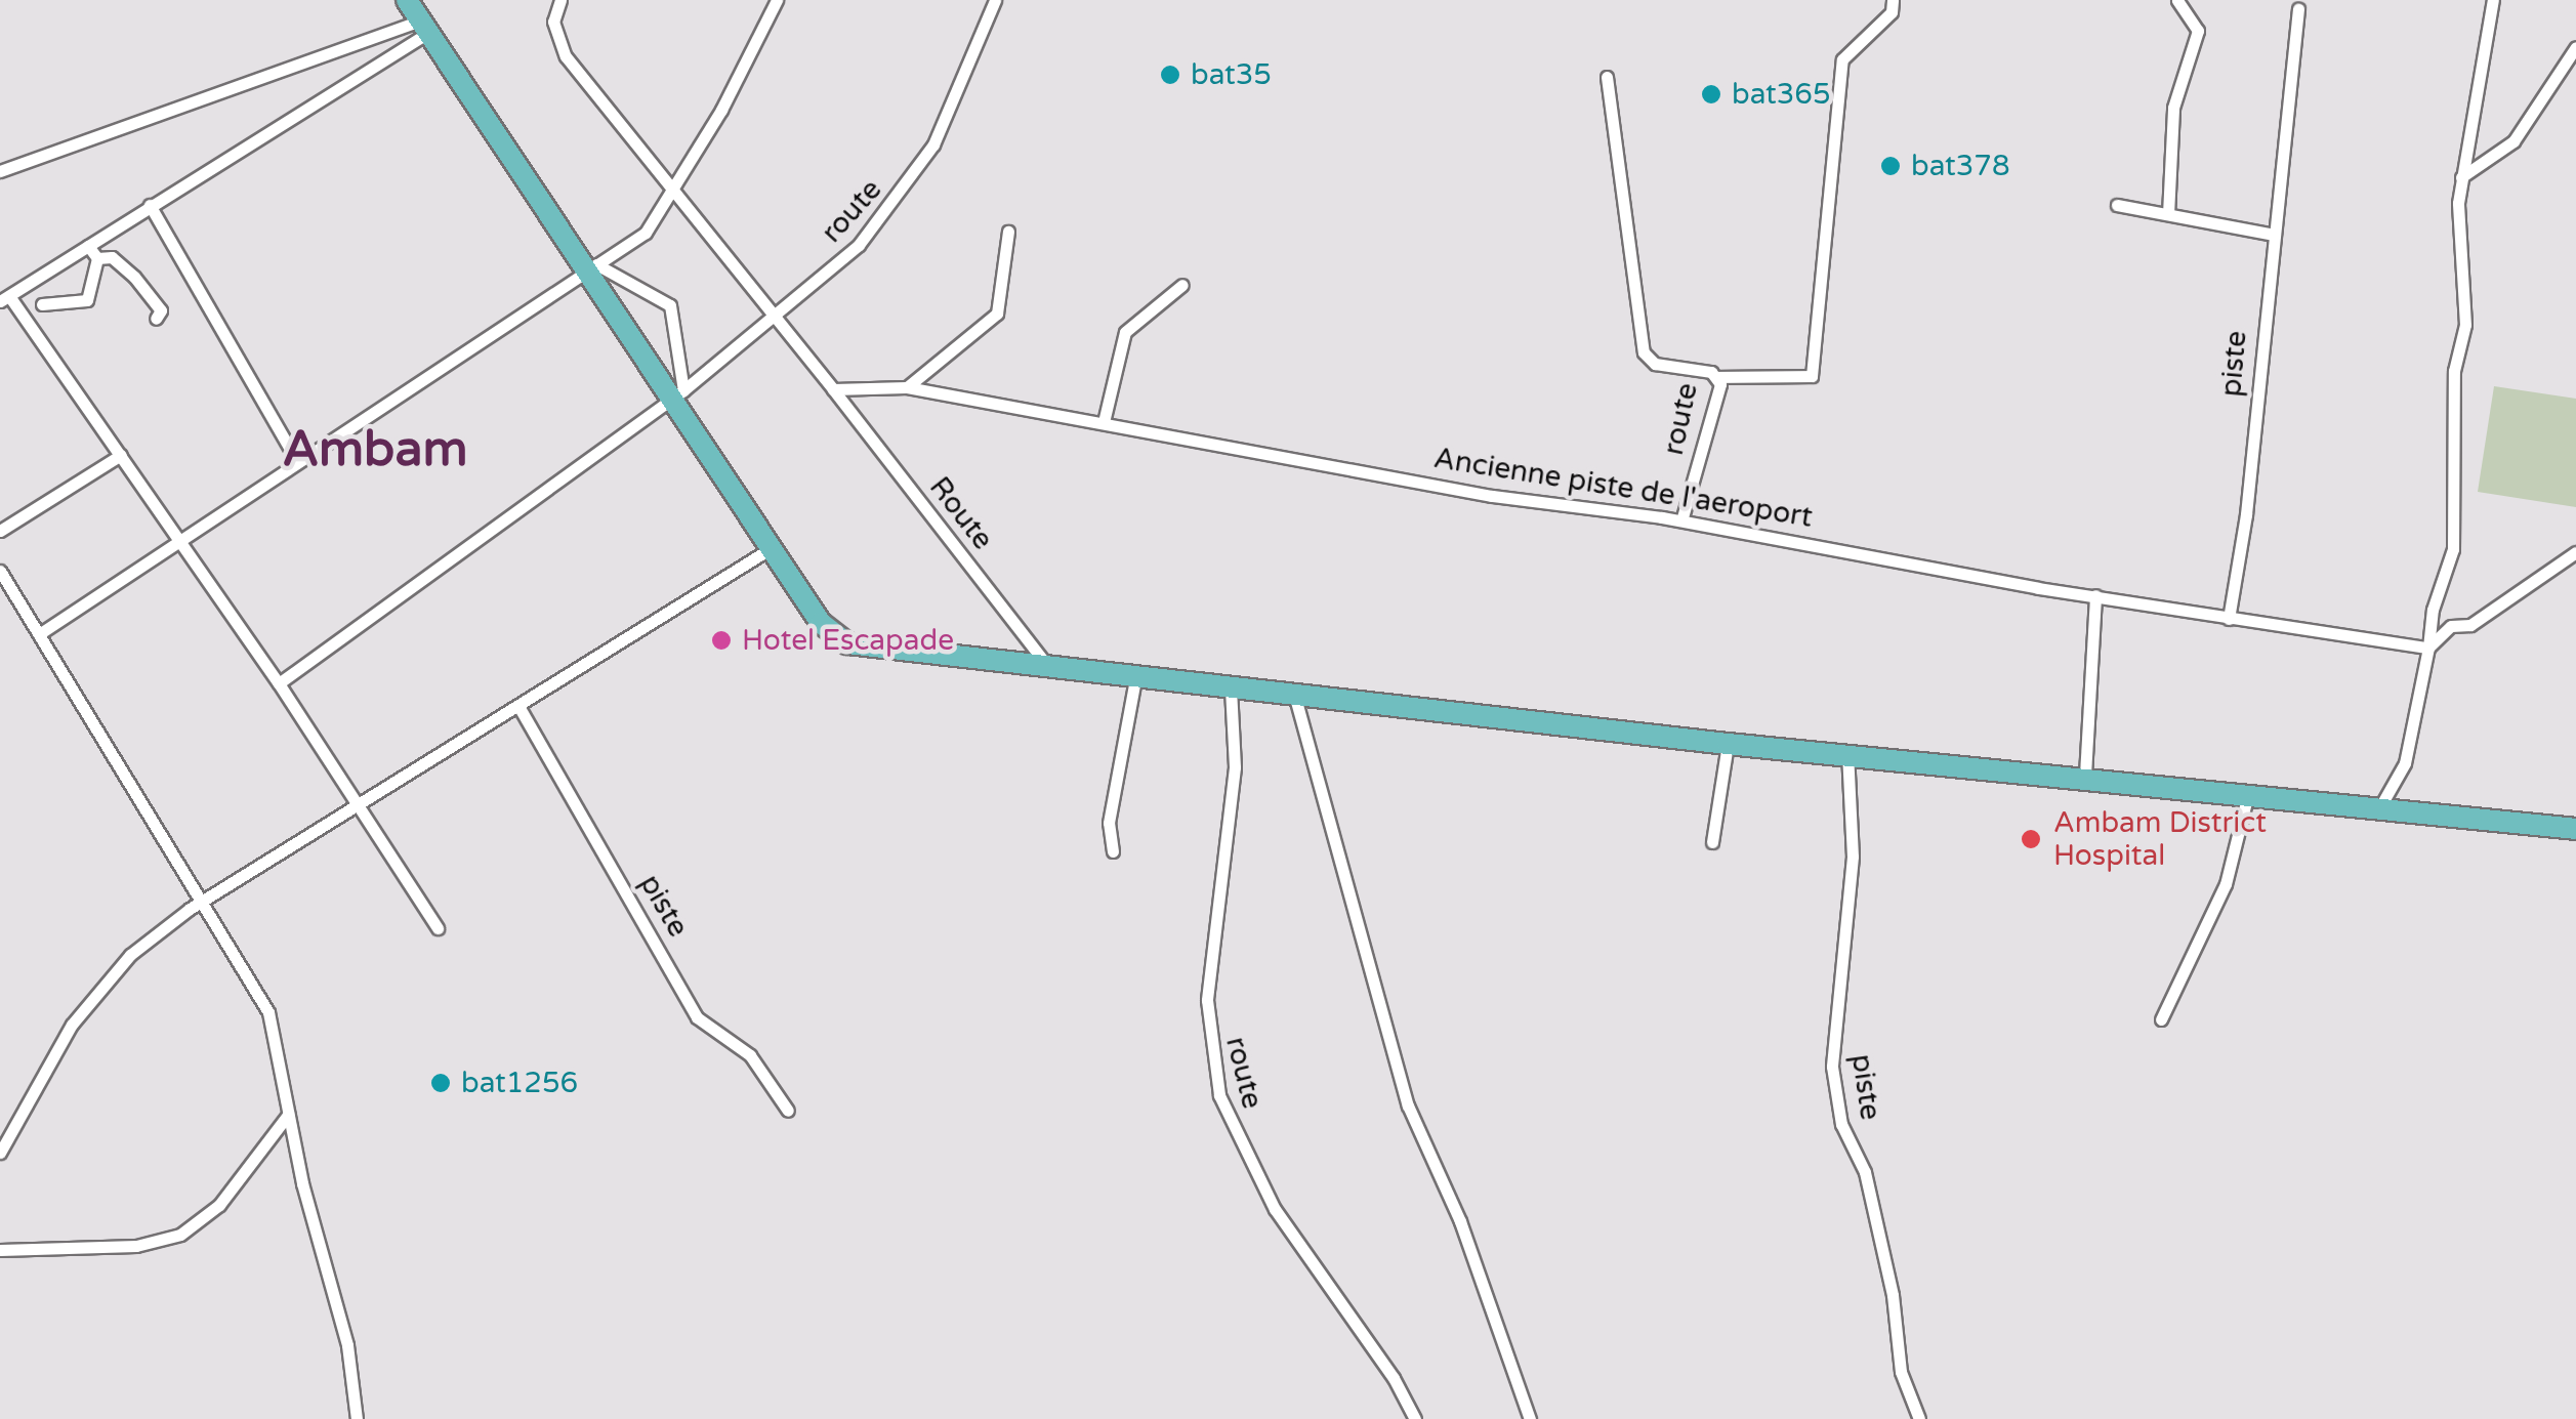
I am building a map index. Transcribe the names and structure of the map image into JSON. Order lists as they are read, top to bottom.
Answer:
{
  "streets": {
    "street": [
      "route",
      "piste",
      "Ancienne piste de l'aeroport",
      "Route"
    ]
  },
  "crossings": [
    ["route", "Ancienne piste de l'aeroport"],
    ["piste", "Ancienne piste de l'aeroport"],
    ["Ancienne piste de l'aeroport", "Route"]
  ],
  "districts": ["Ambam"],
  "places": [
    "bat35",
    "bat365",
    "bat378",
    "Hotel Escapade",
    "Ambam District Hospital",
    "bat1256"
  ]
}
